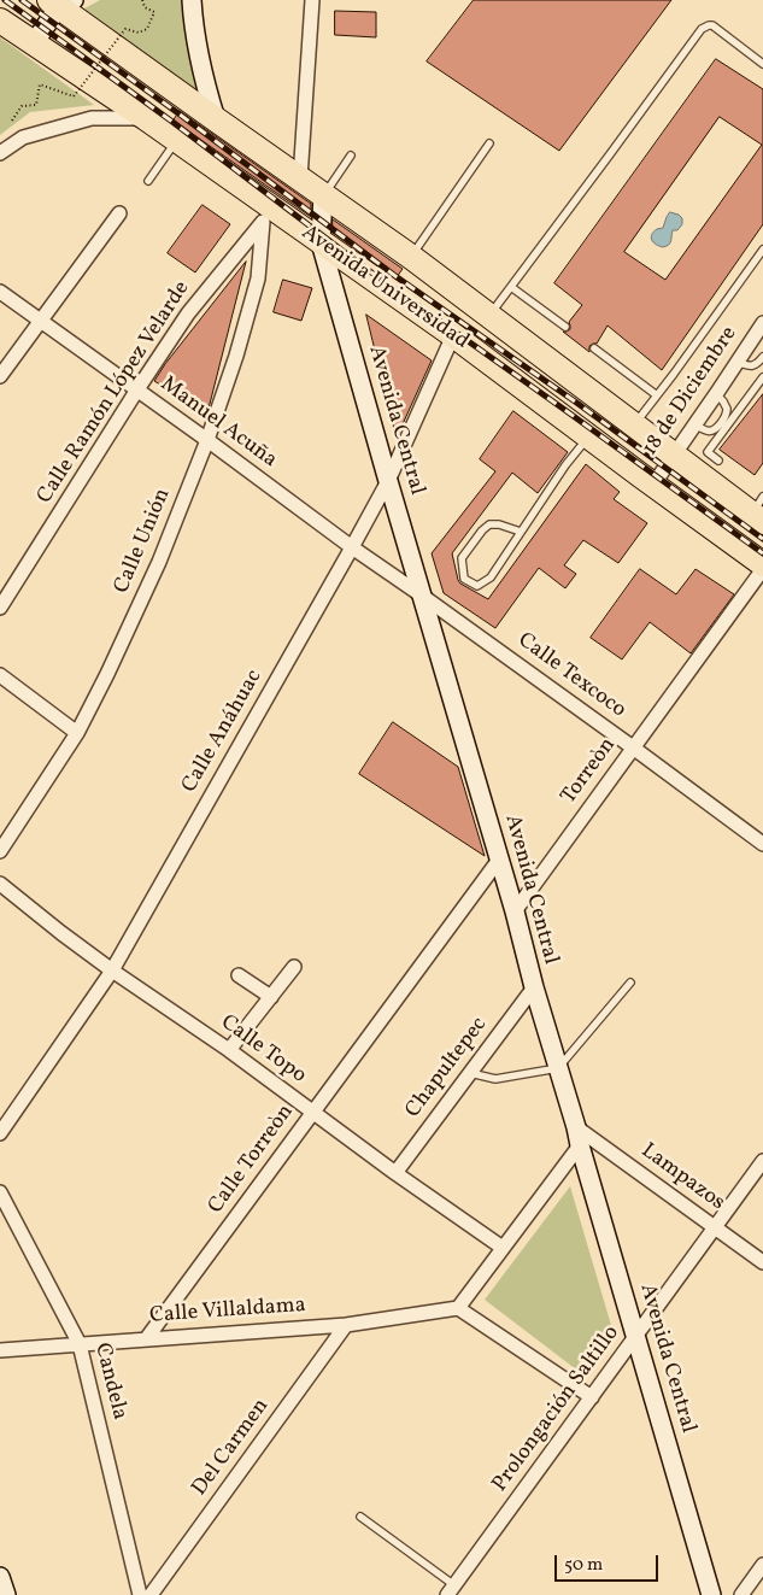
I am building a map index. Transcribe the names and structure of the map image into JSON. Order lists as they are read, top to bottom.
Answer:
{
  "streets": {
    "highway": ["Avenida Universidad"],
    "street": [
      "18 de Diciembre",
      "Calle Ramón López Velarde",
      "Avenida Central",
      "Manuel Acuña",
      "Calle Unión",
      "Calle Texcoco",
      "Calle Anáhuac",
      "Torreòn",
      "Calle Topo",
      "Chapultepec",
      "Calle Torreòn",
      "Lampazos",
      "Calle Villaldama",
      "Candela",
      "Prolongación Saltillo",
      "Del Carmen"
    ]
  },
  "crossings": [
    ["Avenida Universidad", "18 de Diciembre"],
    ["Avenida Universidad", "Calle Ramón López Velarde"],
    ["Avenida Universidad", "Avenida Central"],
    ["Avenida Universidad", "Calle Unión"],
    ["Avenida Universidad", "Calle Anáhuac"],
    ["Calle Ramón López Velarde", "Manuel Acuña"],
    ["Calle Ramón López Velarde", "Calle Unión"],
    ["Avenida Central", "Calle Texcoco"],
    ["Avenida Central", "Calle Anáhuac"],
    ["Avenida Central", "Torreòn"],
    ["Avenida Central", "Chapultepec"],
    ["Avenida Central", "Calle Torreòn"],
    ["Avenida Central", "Lampazos"],
    ["Avenida Central", "Prolongación Saltillo"],
    ["Manuel Acuña", "Calle Unión"],
    ["Manuel Acuña", "Calle Texcoco"],
    ["Manuel Acuña", "Calle Anáhuac"],
    ["Calle Texcoco", "Calle Anáhuac"],
    ["Calle Texcoco", "Torreòn"],
    ["Calle Anáhuac", "Calle Topo"],
    ["Calle Topo", "Chapultepec"],
    ["Calle Topo", "Calle Torreòn"],
    ["Calle Torreòn", "Calle Villaldama"],
    ["Lampazos", "Prolongación Saltillo"],
    ["Calle Villaldama", "Candela"],
    ["Calle Villaldama", "Del Carmen"]
  ],
  "scale_bar": "50 m"
}
